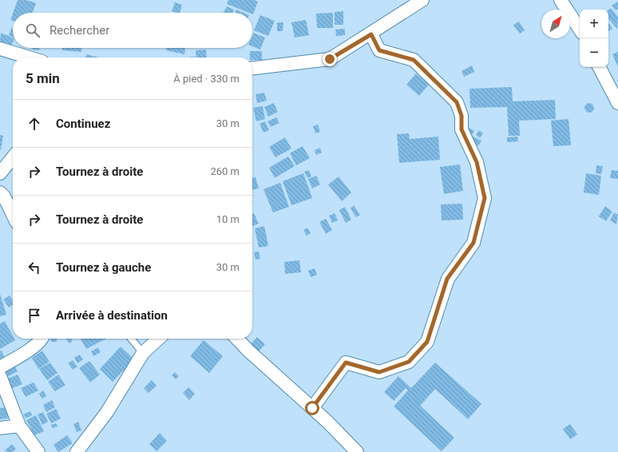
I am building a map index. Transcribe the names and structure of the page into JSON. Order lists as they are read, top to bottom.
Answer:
{
  "north": "top right",
  "page": {
    "map_buttons": ["+", "−"],
    "search": "Rechercher",
    "heading": ["5 min", "À pied · 330 m"],
    "list": [
      ["Continuez", "30 m"],
      ["Tournez à droite", "260 m"],
      ["Tournez à droite", "10 m"],
      ["Tournez à gauche", "30 m"],
      "Arrivée à destination"
    ]
  }
}
